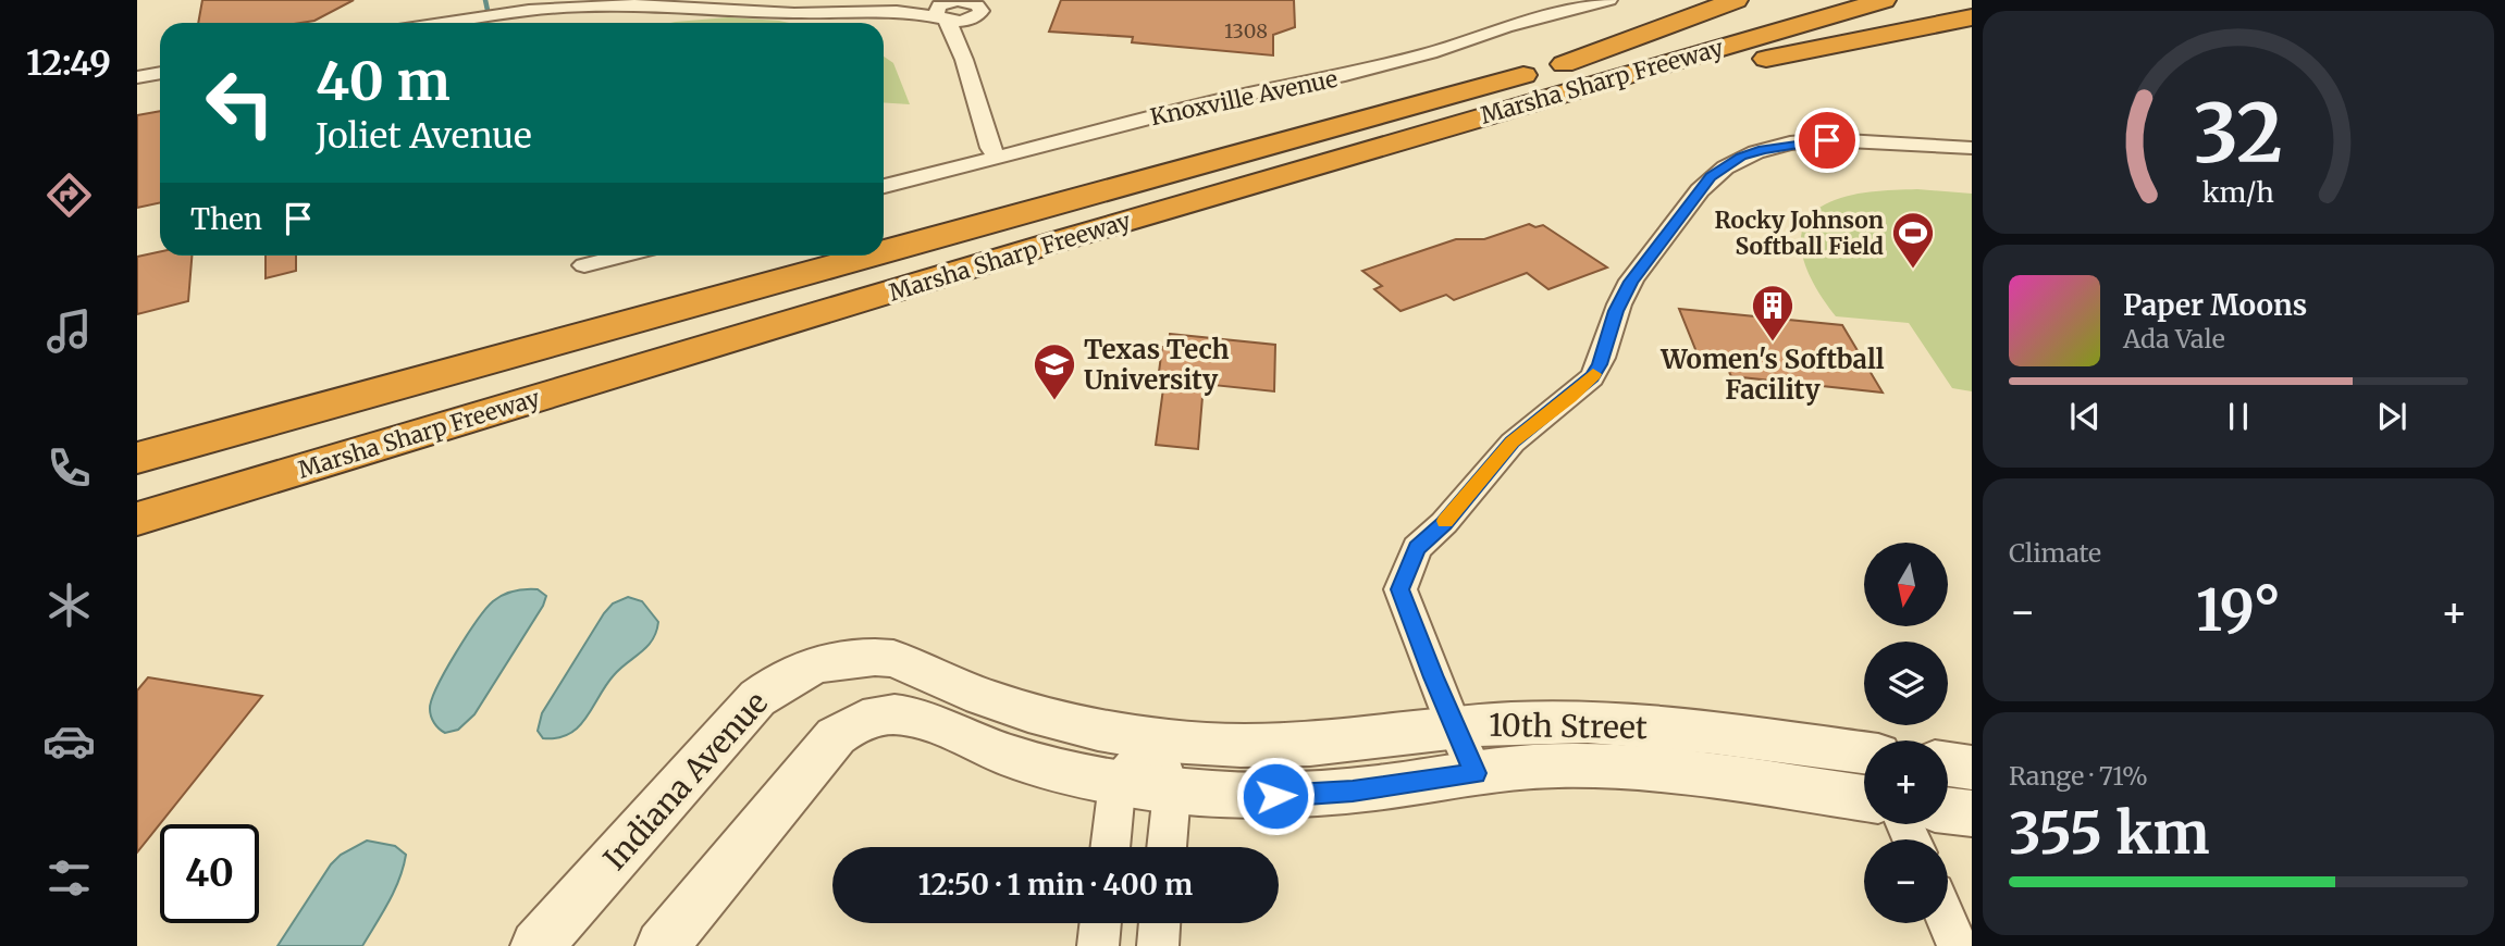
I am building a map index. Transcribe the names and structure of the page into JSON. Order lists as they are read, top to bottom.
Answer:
{
  "streets": {
    "highway": ["Marsha Sharp Freeway"],
    "street": ["Knoxville Avenue", "10th Street", "Indiana Avenue"]
  },
  "crossings": [
    ["10th Street", "Indiana Avenue"]
  ],
  "places": {
    "sports": ["Rocky Johnson Softball Field"],
    "building": ["Women's Softball Facility"],
    "school or university": ["Texas Tech University"]
  },
  "house_numbers": ["1308"],
  "north": "bottom",
  "page": {
    "tabs": "12:49",
    "turn": ["40 m", "Joliet Avenue"],
    "then": "Then",
    "song": ["Paper Moons", "Ada Vale"],
    "tile": [
      "Climate",
      ["Range · 71%", "355 km"]
    ],
    "map_buttons": ["+", "−"],
    "heat": ["−", "19°", "+"],
    "limit": "40",
    "trip": "12:50 · 1 min · 400 m",
    "gauge": ["32", "km/h"]
  }
}
